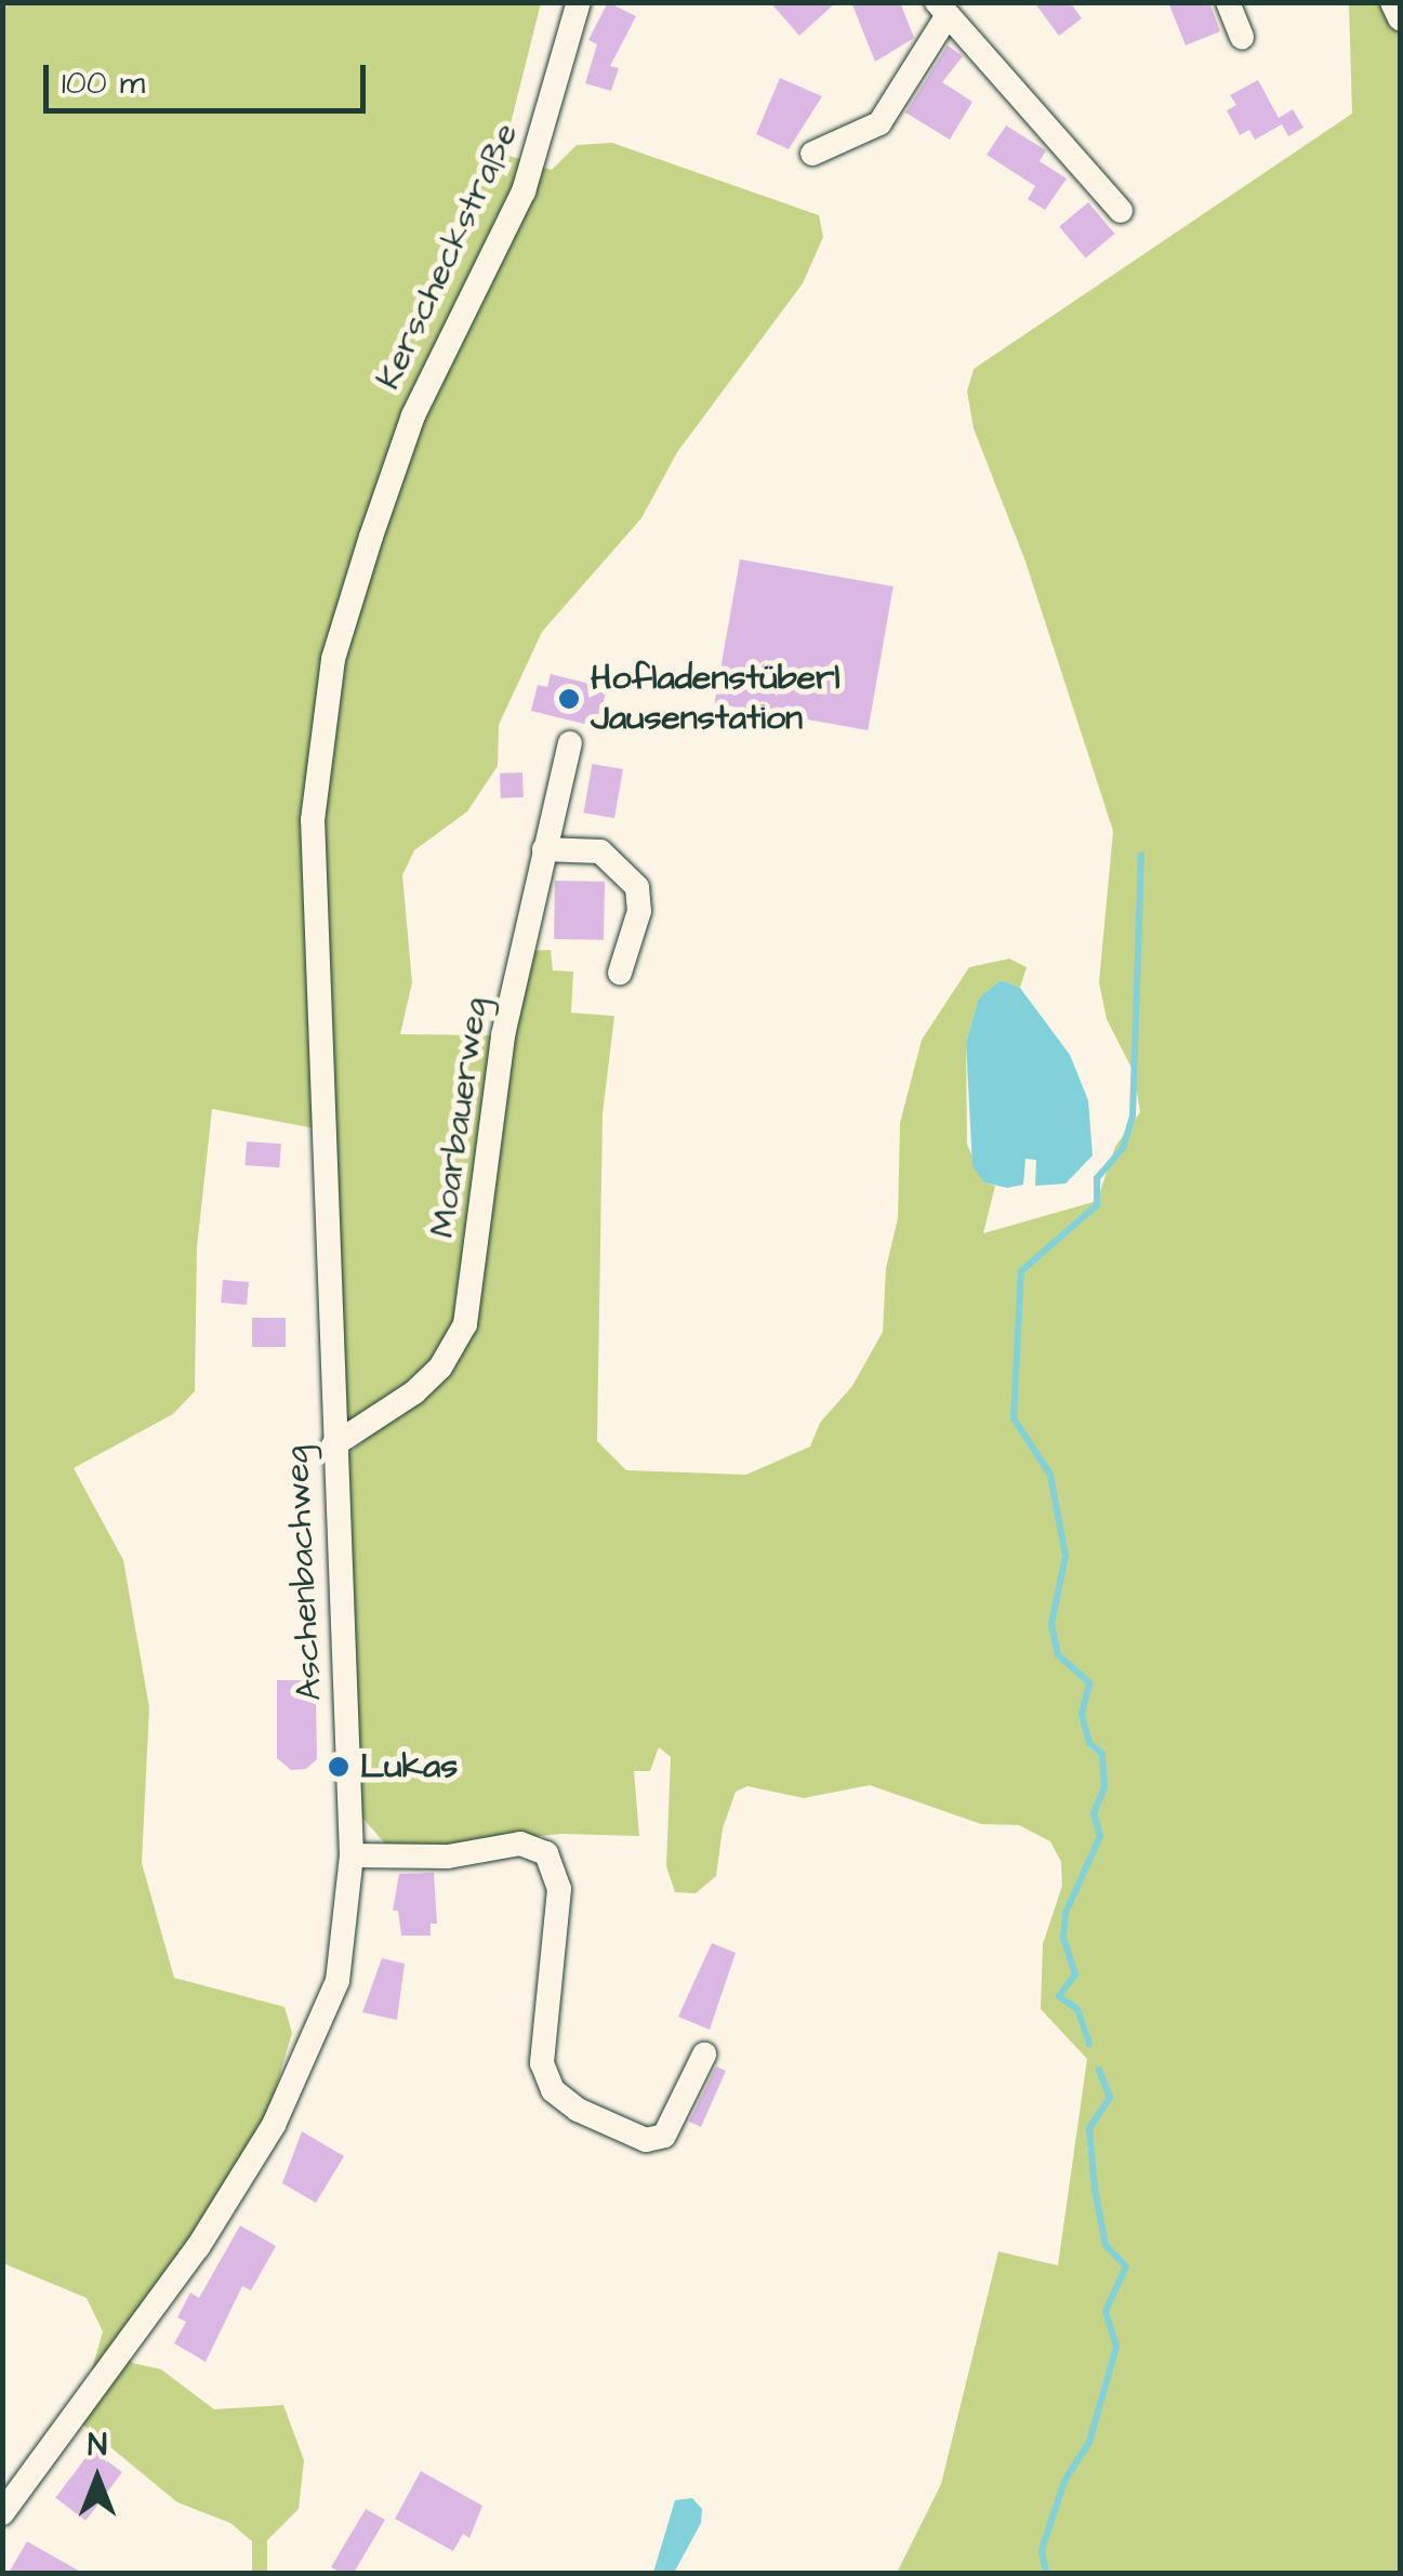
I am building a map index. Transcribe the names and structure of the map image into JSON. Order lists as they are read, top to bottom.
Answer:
{
  "streets": {
    "street": ["Kerscheckstraße", "Moarbauerweg", "Aschenbachweg"]
  },
  "crossings": [
    ["Kerscheckstraße", "Aschenbachweg"],
    ["Moarbauerweg", "Aschenbachweg"]
  ],
  "places": ["Hofladenstüberl Jausenstation", "Lukas"],
  "scale_bar": "100 m",
  "north": "top"
}
